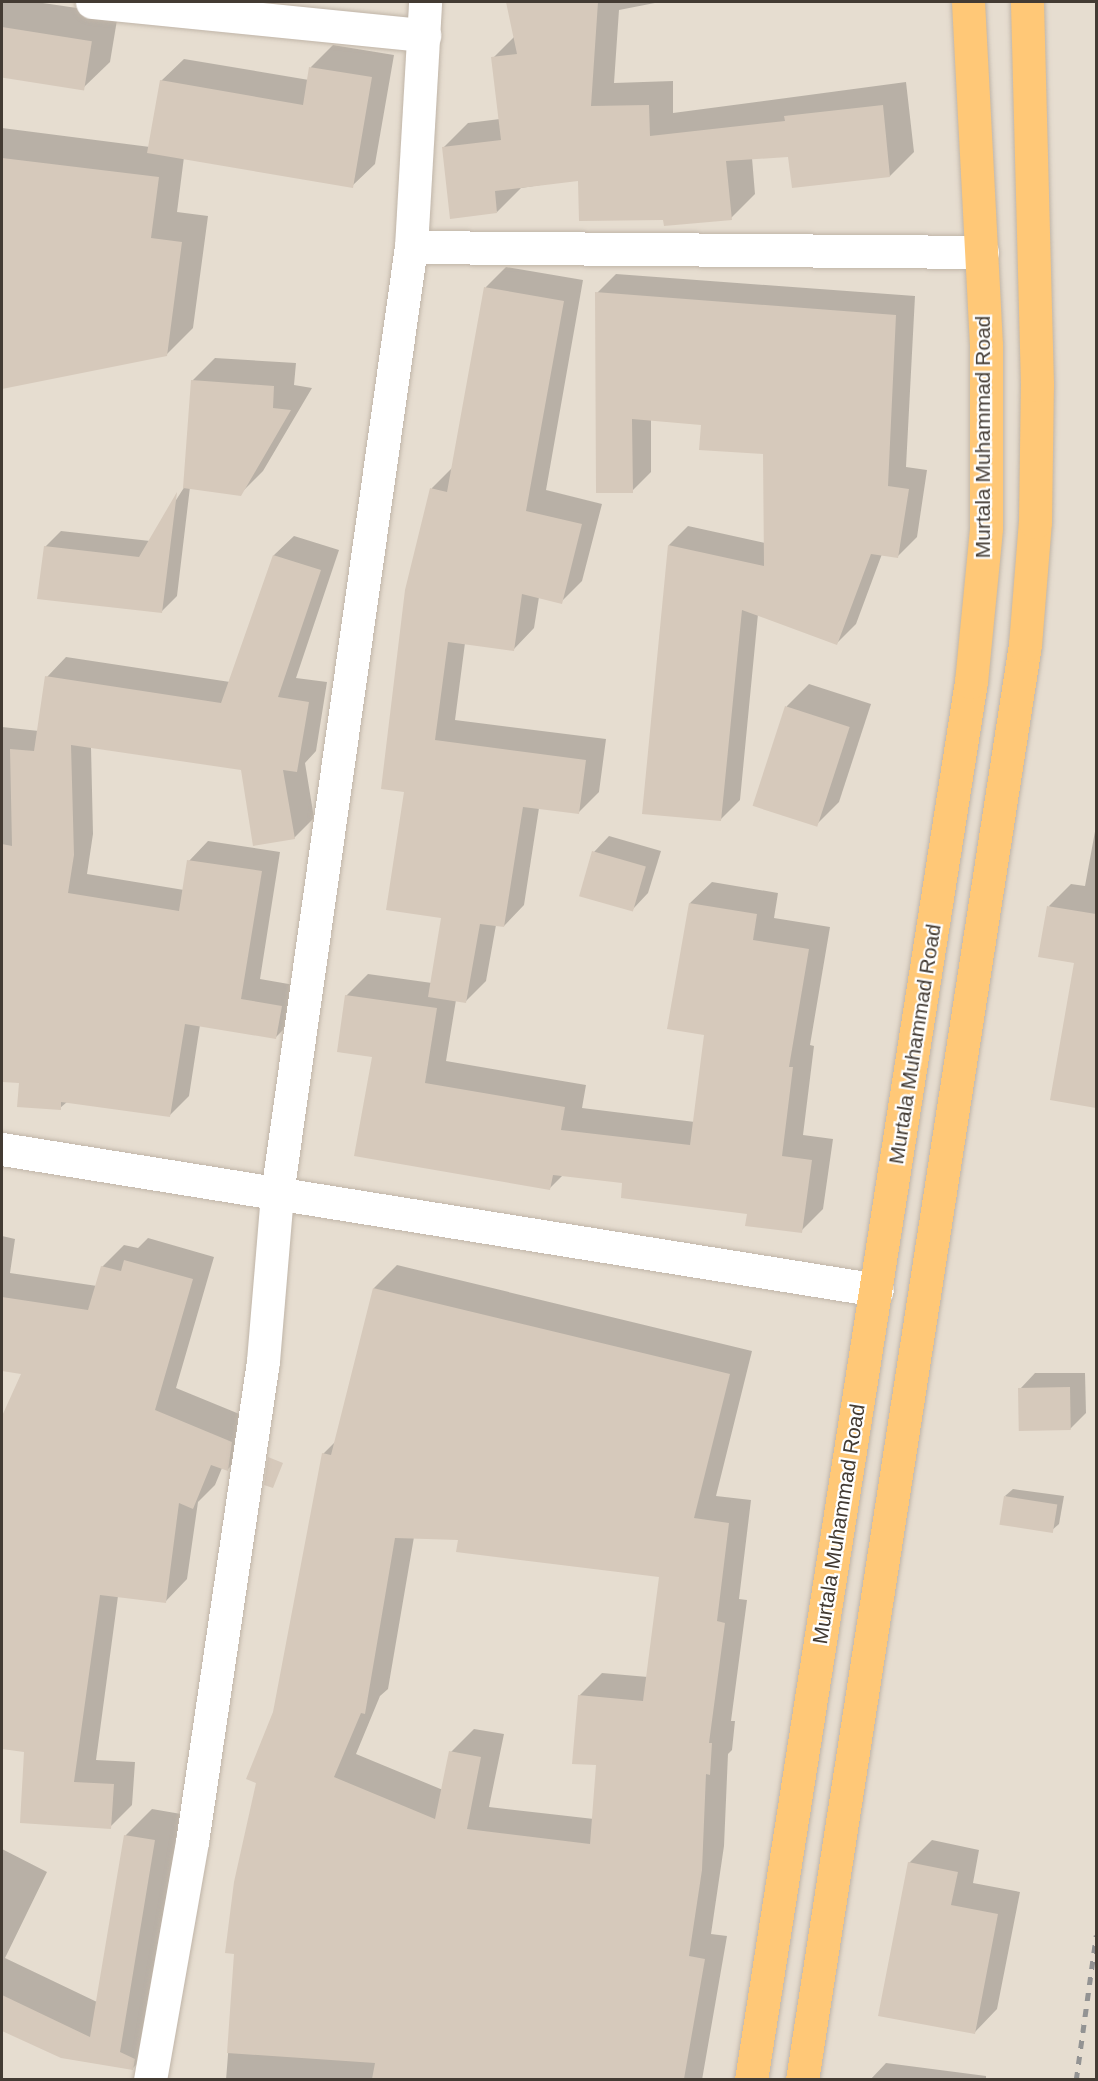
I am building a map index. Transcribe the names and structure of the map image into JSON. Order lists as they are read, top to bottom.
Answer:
{
  "streets": {
    "highway": ["Murtala Muhammad Road"]
  }
}
